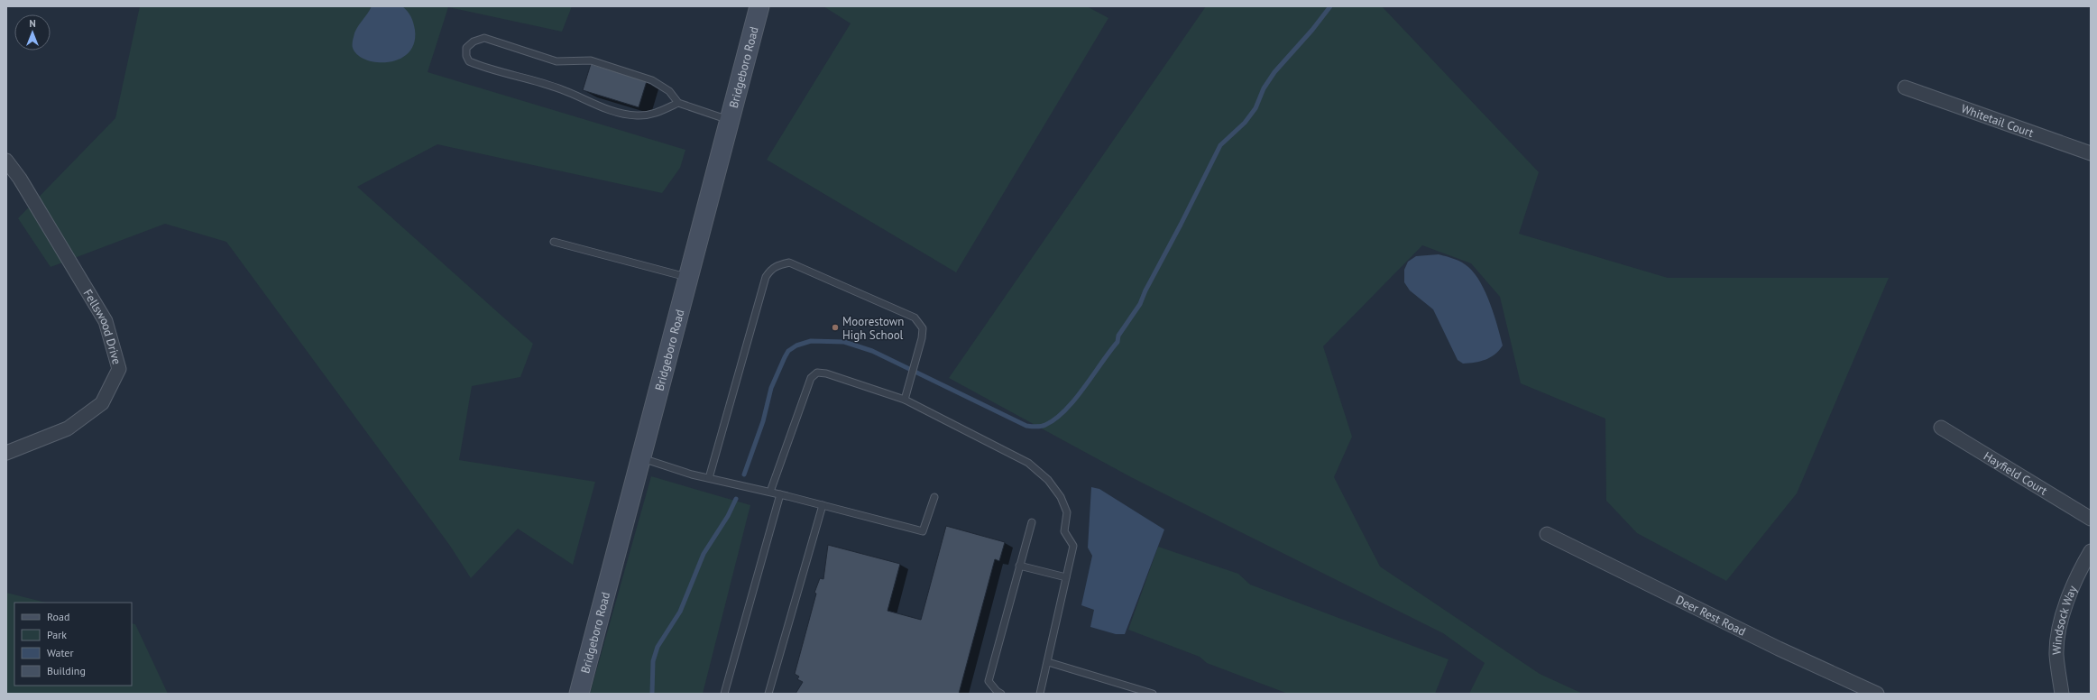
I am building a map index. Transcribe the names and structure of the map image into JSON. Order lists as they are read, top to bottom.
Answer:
{
  "streets": {
    "main road": ["Bridgeboro Road"],
    "street": [
      "Whitetail Court",
      "Fellswood Drive",
      "Hayfield Court",
      "Deer Rest Road",
      "Windsock Way"
    ]
  },
  "places": ["Moorestown High School"],
  "legend": [
    "Road",
    "Park",
    "Water",
    "Building"
  ],
  "north": "top"
}
